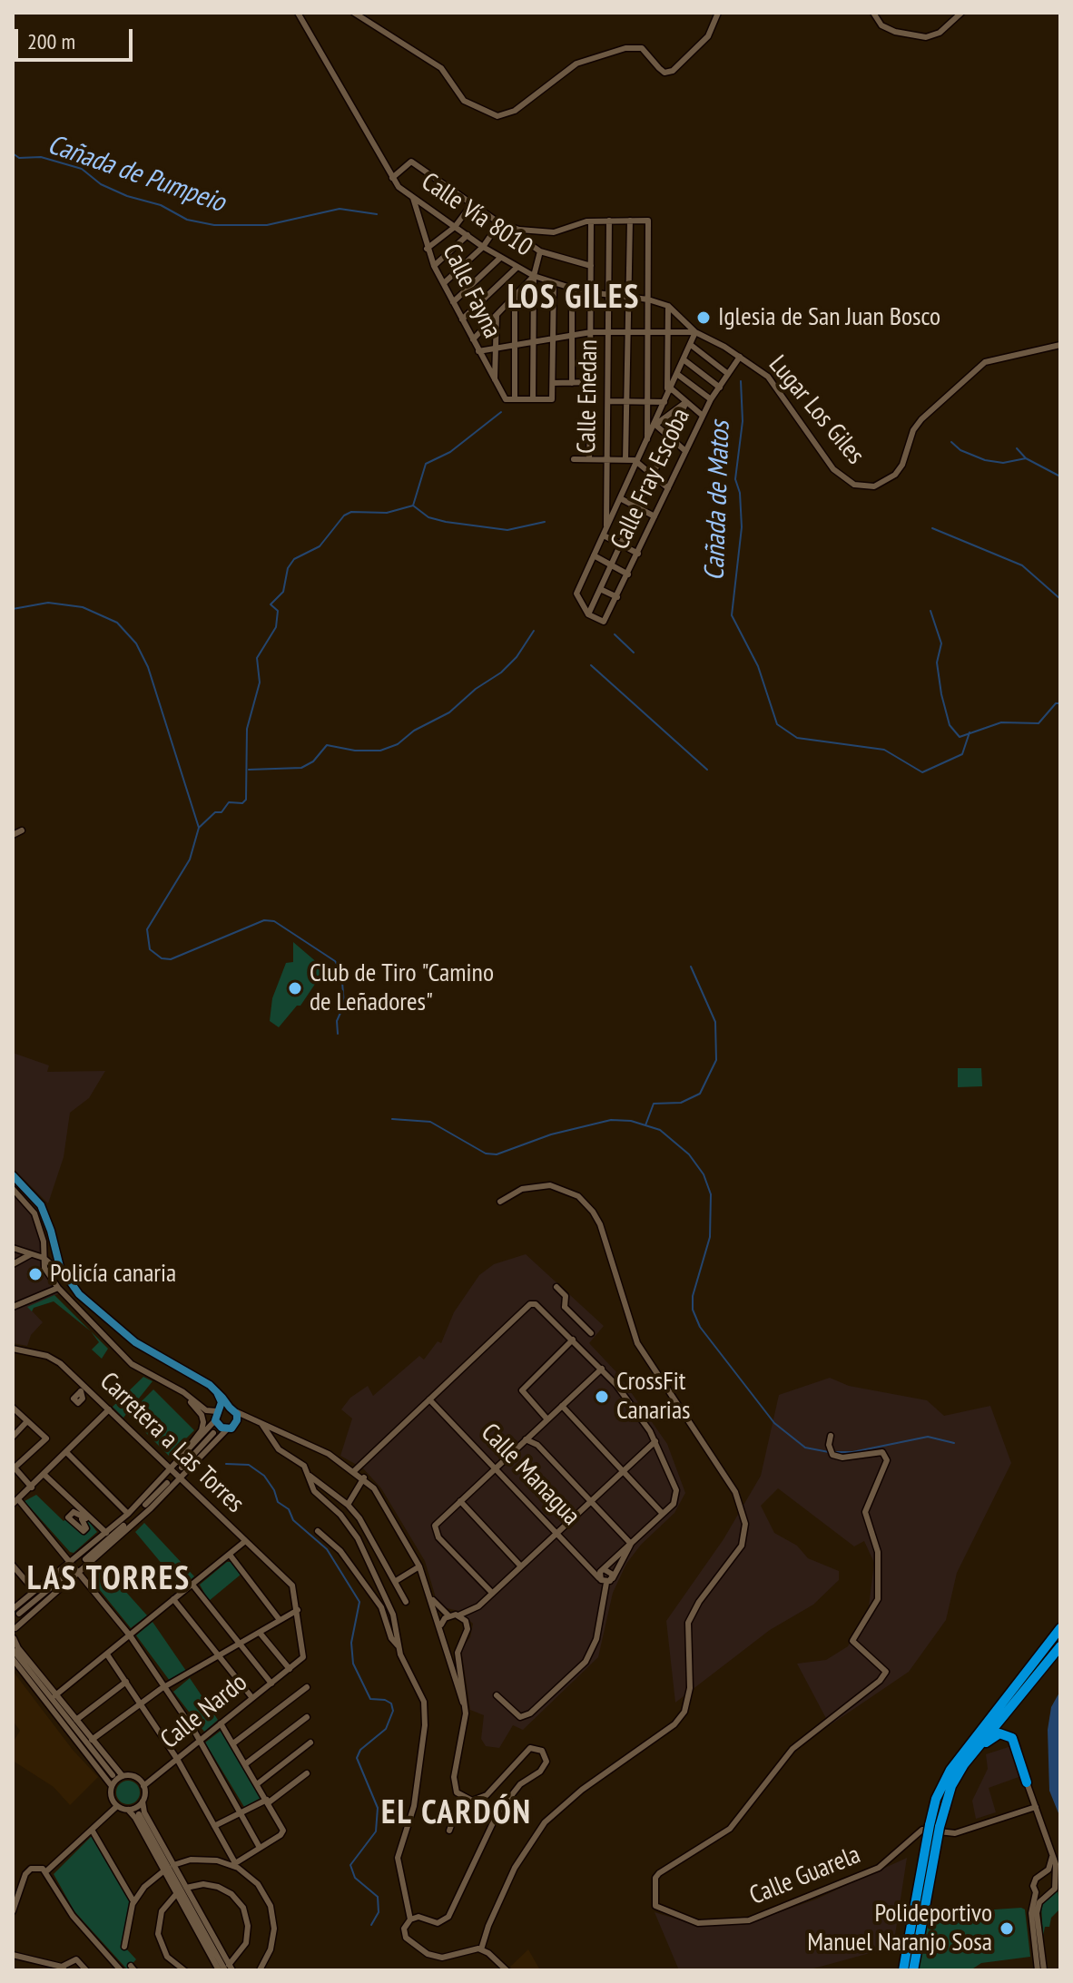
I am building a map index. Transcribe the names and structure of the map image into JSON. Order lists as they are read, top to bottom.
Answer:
{
  "streets": {
    "street": [
      "Calle Vía 8010",
      "Calle Fayna",
      "Calle Enedan",
      "Lugar Los Giles",
      "Calle Fray Escoba",
      "Carretera a Las Torres",
      "Calle Managua",
      "Calle Nardo",
      "Calle Guarela"
    ]
  },
  "crossings": [
    ["Calle Vía 8010", "Calle Fayna"],
    ["Calle Vía 8010", "Calle Enedan"],
    ["Calle Vía 8010", "Lugar Los Giles"],
    ["Calle Vía 8010", "Calle Fray Escoba"],
    ["Lugar Los Giles", "Calle Fray Escoba"]
  ],
  "districts": ["LOS GILES", "LAS TORRES", "EL CARDÓN"],
  "water": ["Cañada de Pumpeio", "Cañada de Matos"],
  "places": [
    "Iglesia de San Juan Bosco",
    "Club de Tiro \"Camino de Leñadores\"",
    "Policía canaria",
    "CrossFit Canarias",
    "Polideportivo Manuel Naranjo Sosa"
  ],
  "scale_bar": "200 m"
}
